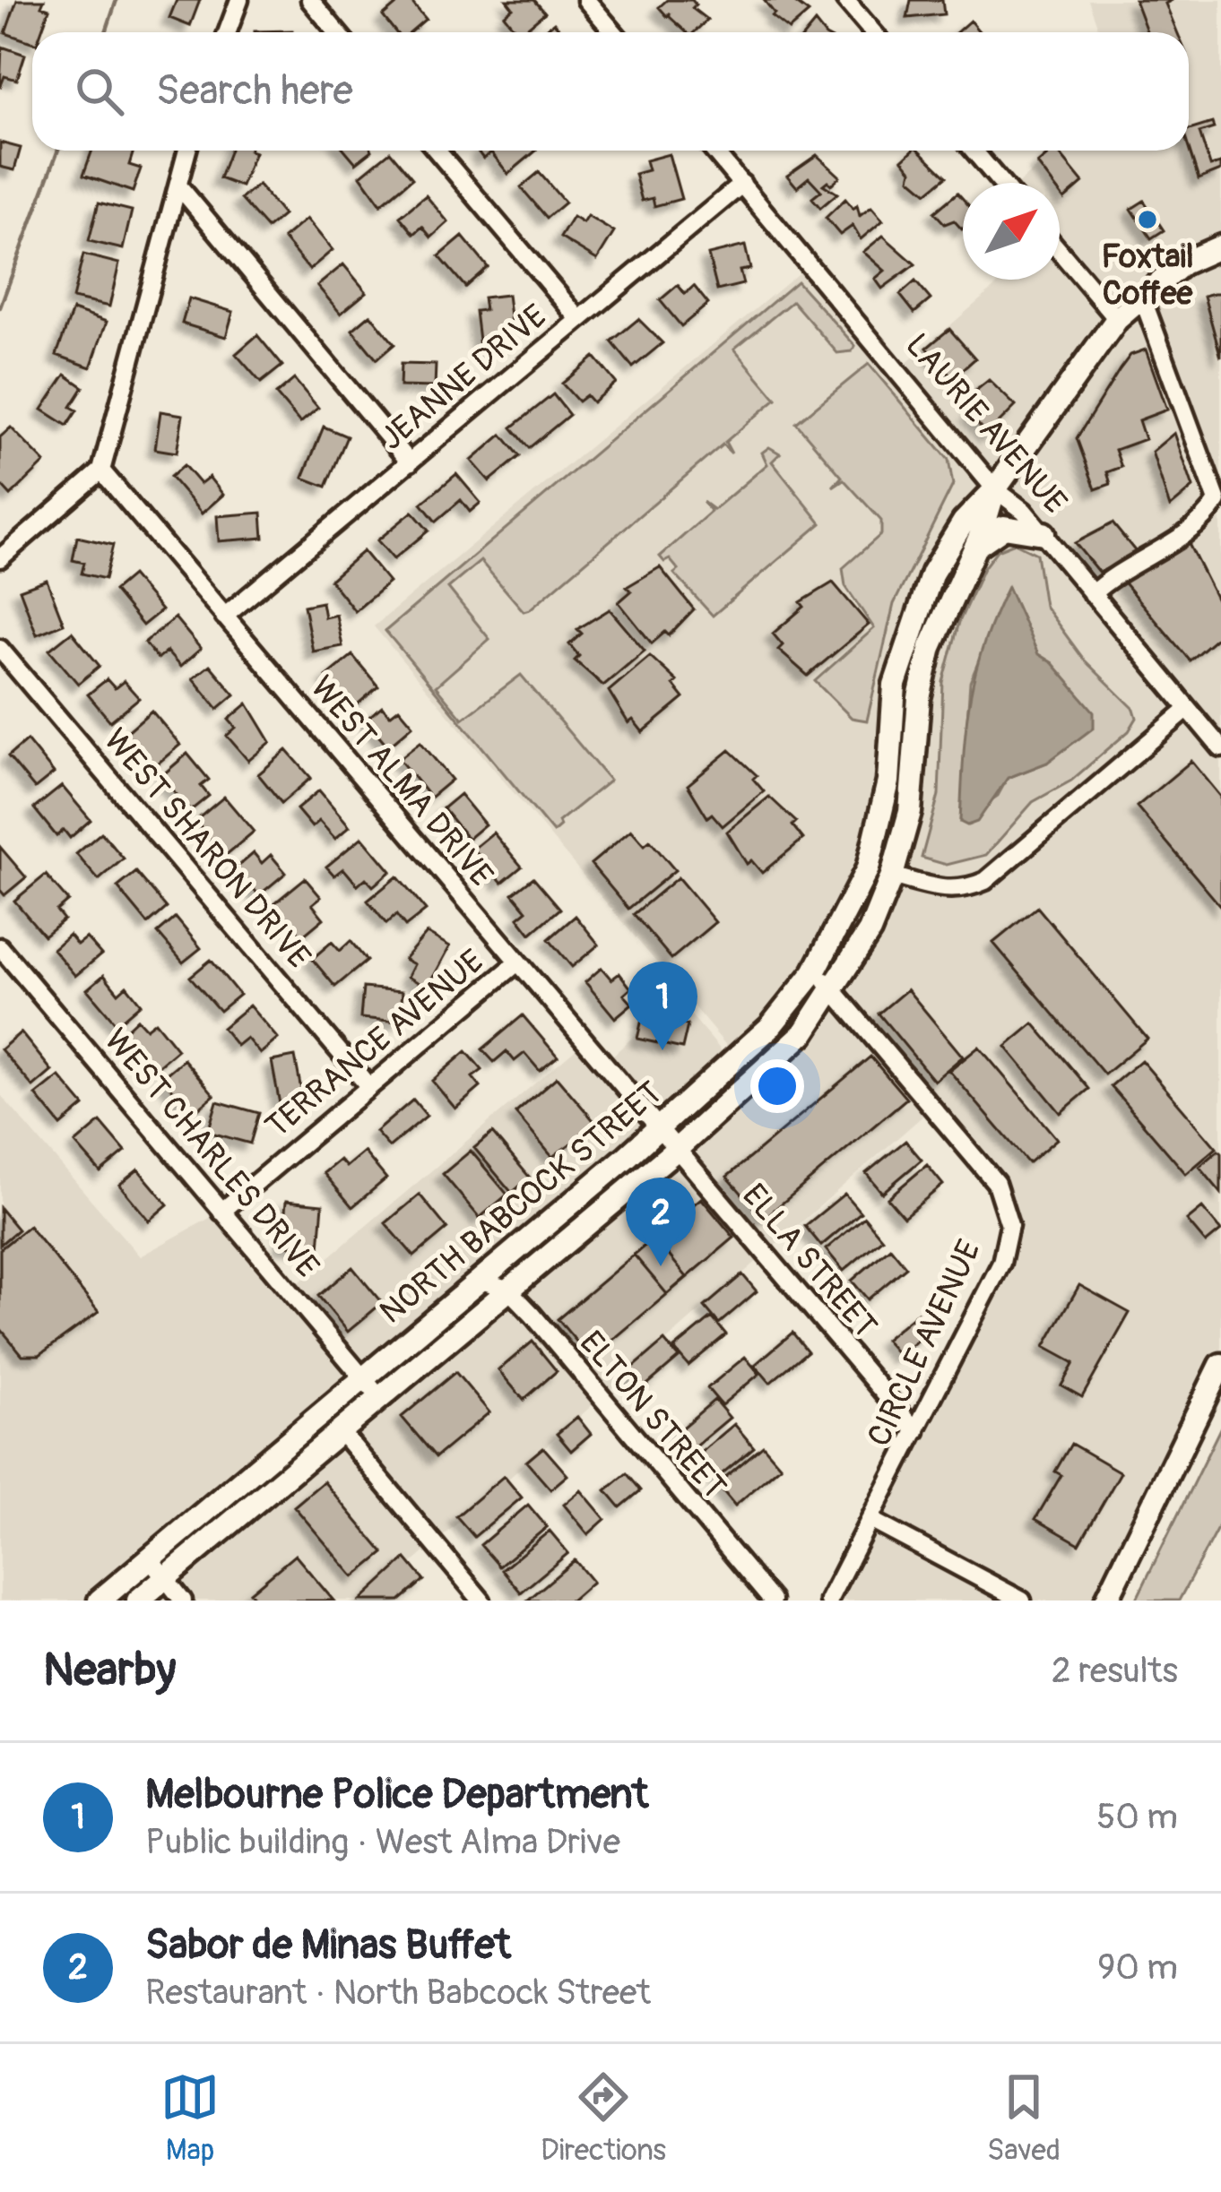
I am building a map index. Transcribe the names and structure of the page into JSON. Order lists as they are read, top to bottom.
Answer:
{
  "streets": {
    "main road": ["NORTH BABCOCK STREET"],
    "street": [
      "JEANNE DRIVE",
      "LAURIE AVENUE",
      "WEST ALMA DRIVE",
      "WEST SHARON DRIVE",
      "TERRANCE AVENUE",
      "WEST CHARLES DRIVE",
      "ELLA STREET",
      "CIRCLE AVENUE",
      "ELTON STREET"
    ]
  },
  "crossings": [
    ["JEANNE DRIVE", "LAURIE AVENUE"],
    ["JEANNE DRIVE", "WEST ALMA DRIVE"],
    ["LAURIE AVENUE", "NORTH BABCOCK STREET"],
    ["WEST ALMA DRIVE", "TERRANCE AVENUE"],
    ["WEST ALMA DRIVE", "NORTH BABCOCK STREET"],
    ["WEST ALMA DRIVE", "ELLA STREET"],
    ["WEST SHARON DRIVE", "TERRANCE AVENUE"],
    ["TERRANCE AVENUE", "WEST CHARLES DRIVE"],
    ["WEST CHARLES DRIVE", "NORTH BABCOCK STREET"],
    ["NORTH BABCOCK STREET", "ELLA STREET"],
    ["NORTH BABCOCK STREET", "CIRCLE AVENUE"],
    ["NORTH BABCOCK STREET", "ELTON STREET"],
    ["ELLA STREET", "CIRCLE AVENUE"]
  ],
  "places": ["Foxtail Coffee"],
  "north": "top right",
  "page": {
    "search": "Search here",
    "pins": ["1", "2"],
    "heading": ["Nearby", "2 results"],
    "list": [
      {
        "mark": "1",
        "name": "Melbourne Police Department",
        "note": "Public building · West Alma Drive",
        "value": "50 m"
      },
      {
        "mark": "2",
        "name": "Sabor de Minas Buffet",
        "note": "Restaurant · North Babcock Street",
        "value": "90 m"
      }
    ],
    "nav": ["Map", "Directions", "Saved"]
  }
}
